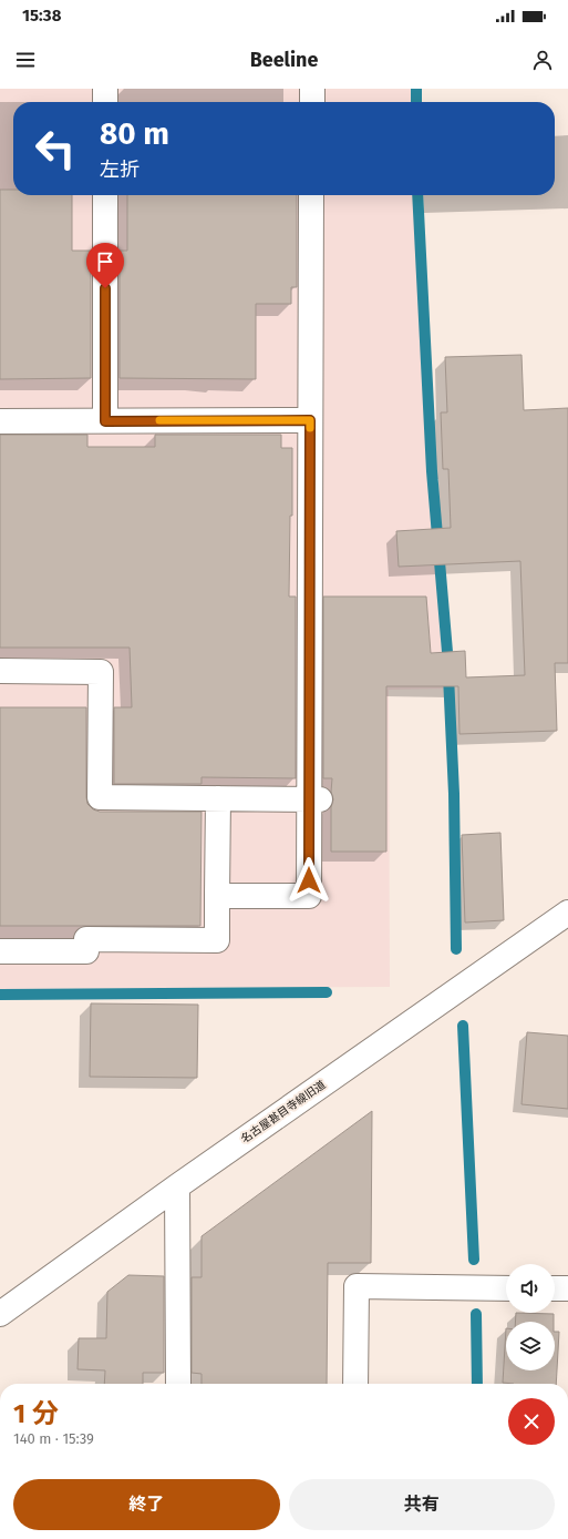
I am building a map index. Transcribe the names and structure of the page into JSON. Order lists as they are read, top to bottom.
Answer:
{
  "streets": {
    "street": ["名古屋甚目寺線旧道"]
  },
  "page": {
    "status": "15:38",
    "header": "Beeline",
    "turn": ["80 m", "左折"],
    "heading": ["1 分", "140 m · 15:39"],
    "buttons": ["終了", "共有"]
  }
}
